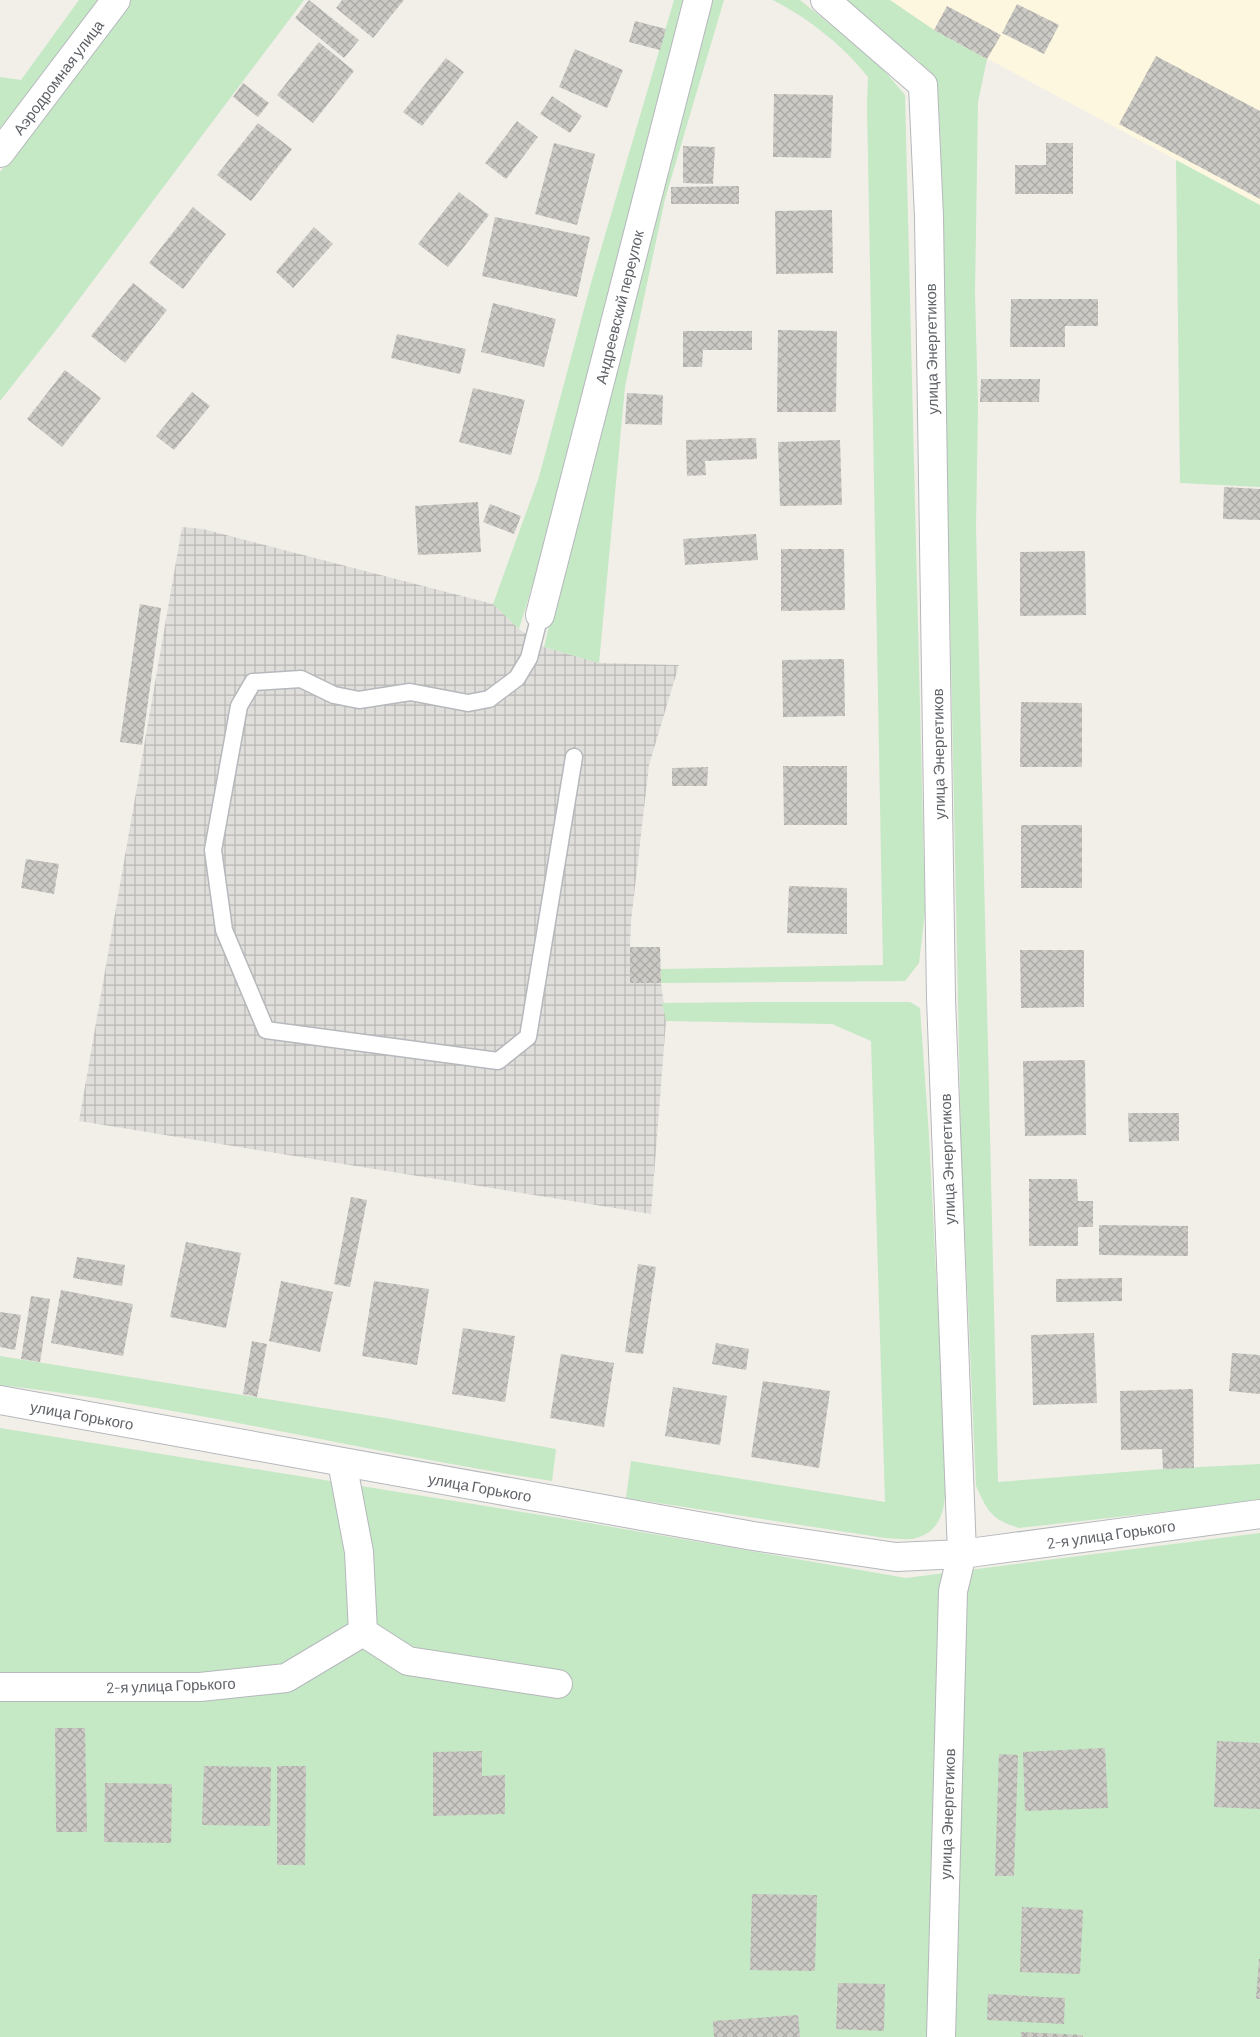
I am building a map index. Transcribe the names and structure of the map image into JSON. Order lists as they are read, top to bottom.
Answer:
{
  "streets": {
    "street": [
      "Аэродромная улица",
      "Андреевский переулок",
      "улица Энергетиков",
      "улица Горького",
      "2-я улица Горького"
    ]
  },
  "crossings": [
    ["улица Энергетиков", "улица Горького"],
    ["улица Энергетиков", "2-я улица Горького"],
    ["улица Горького", "2-я улица Горького"]
  ]
}
